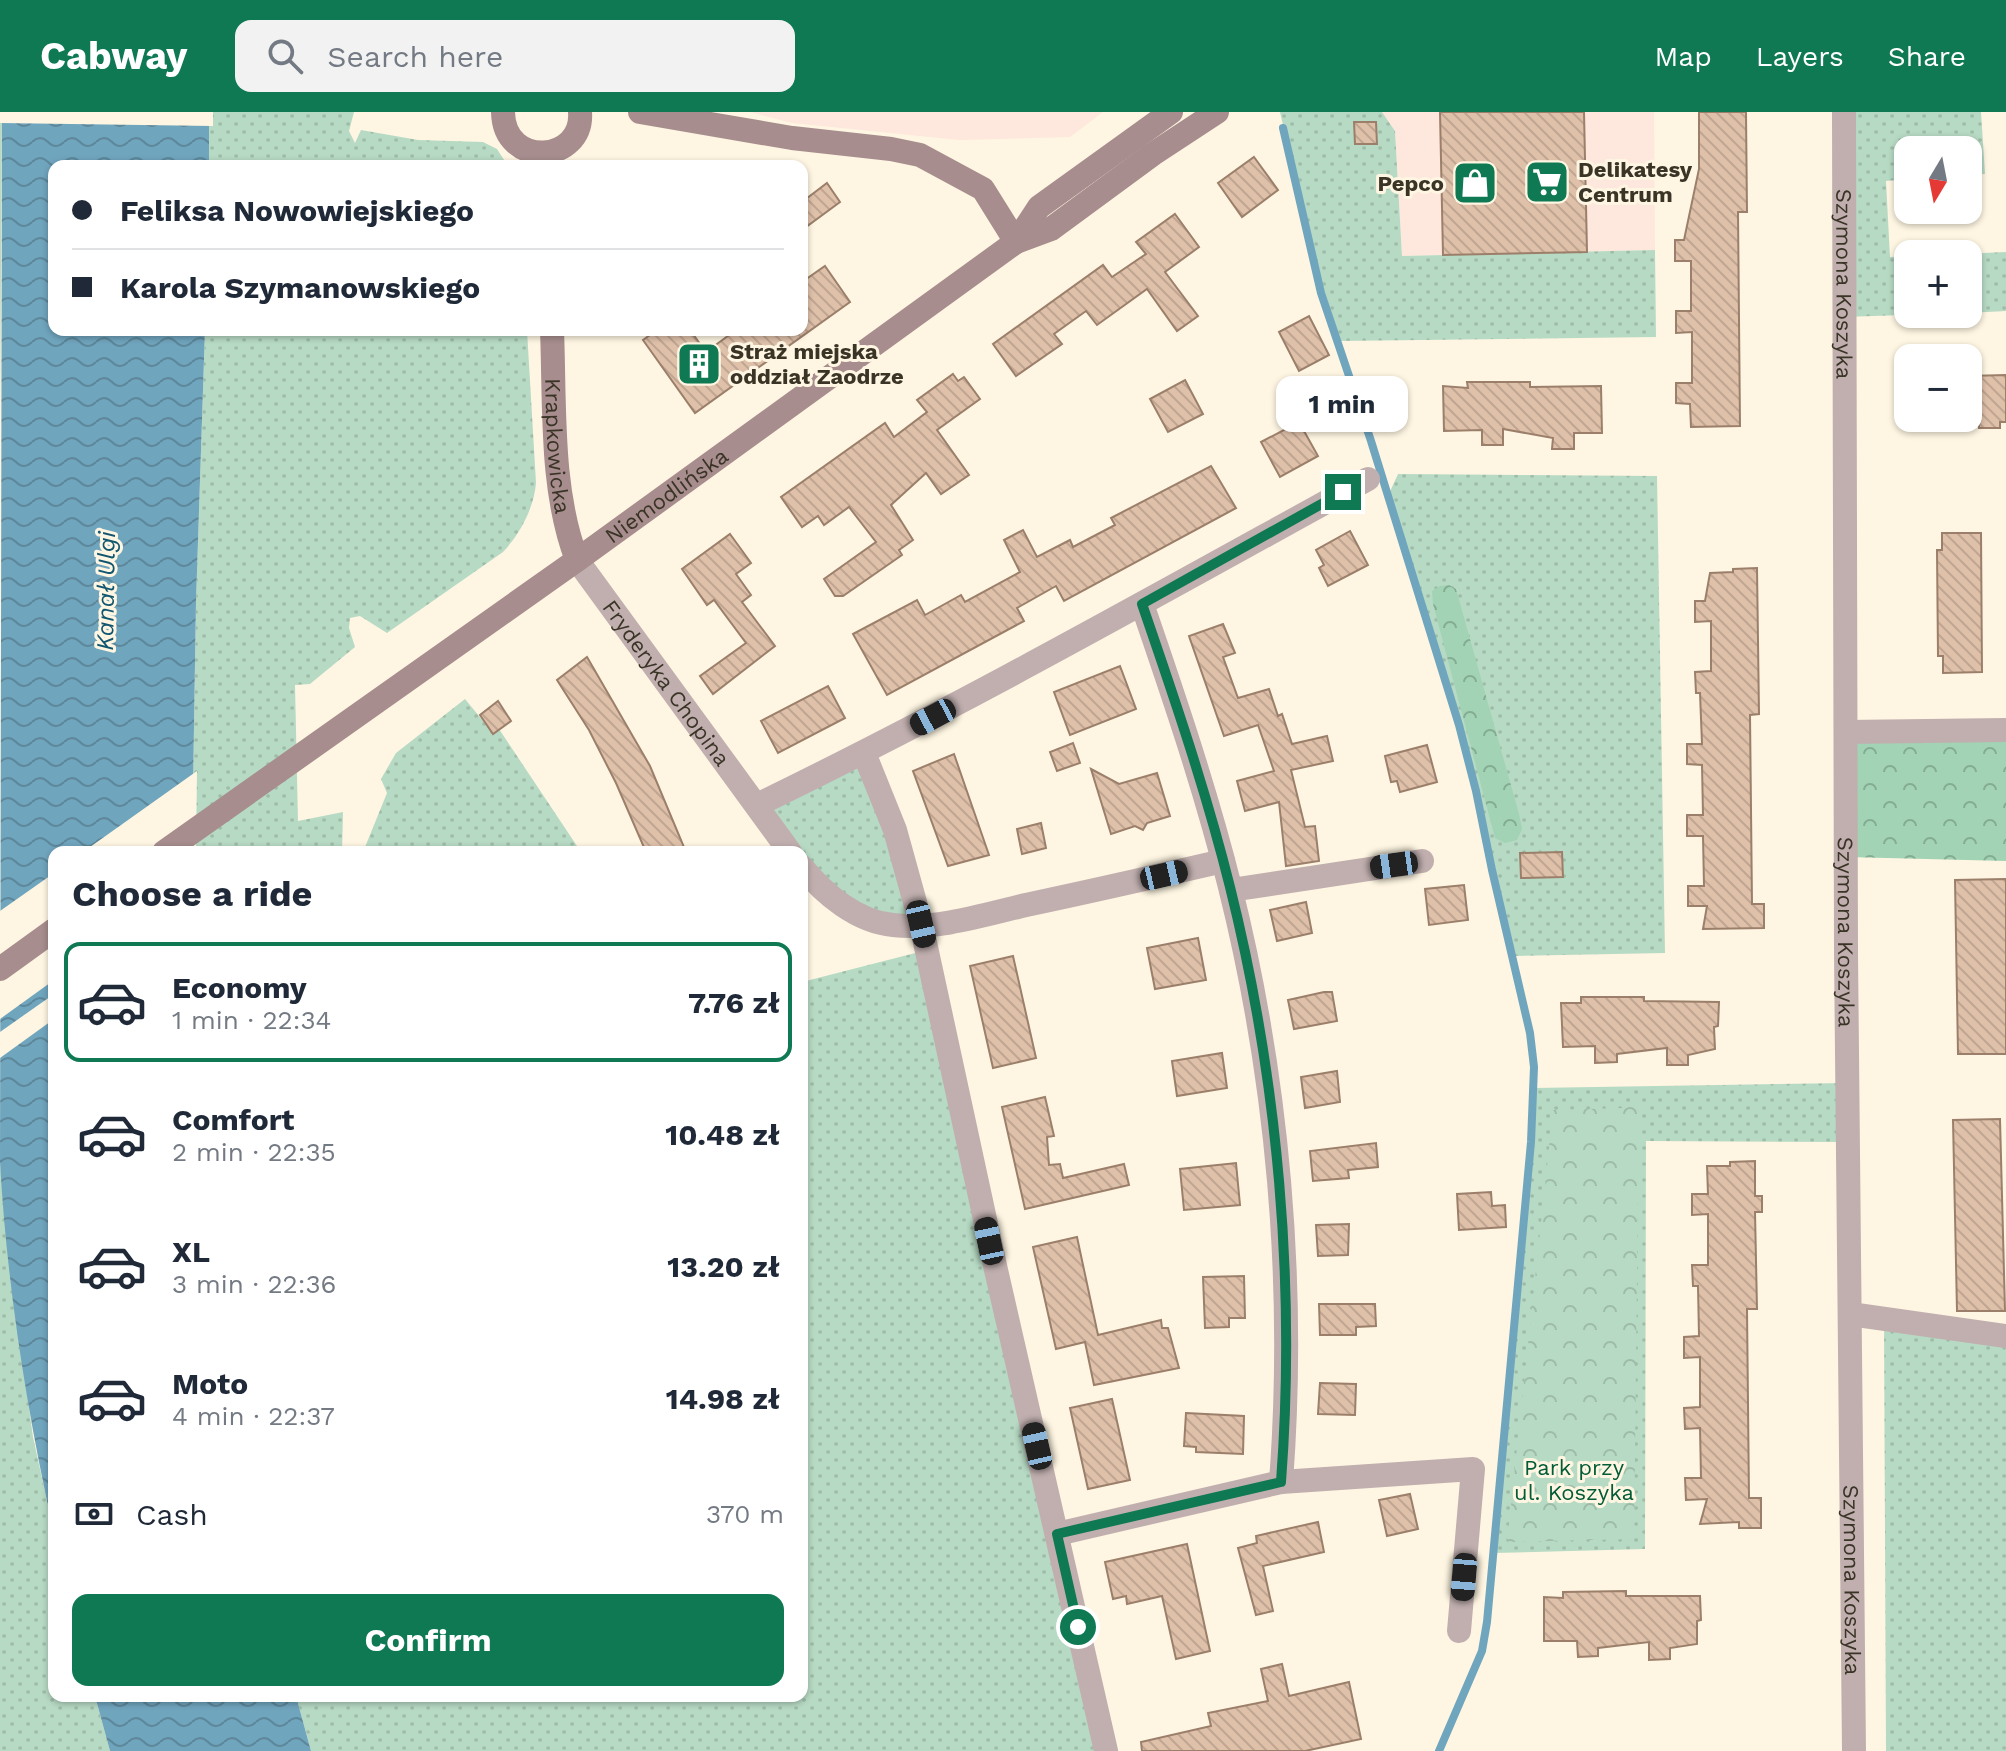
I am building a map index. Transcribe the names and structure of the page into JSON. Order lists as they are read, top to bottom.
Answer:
{
  "streets": {
    "main road": ["Krapkowicka", "Niemodlińska"],
    "street": ["Szymona Koszyka", "Fryderyka Chopina"]
  },
  "crossings": [
    ["Krapkowicka", "Niemodlińska"],
    ["Krapkowicka", "Fryderyka Chopina"],
    ["Niemodlińska", "Fryderyka Chopina"]
  ],
  "water": ["Kanał Ulgi"],
  "parks": ["Park przy ul. Koszyka"],
  "places": {
    "supermarket": ["Delikatesy Centrum"],
    "shop": ["Pepco"],
    "building": ["Straż miejska oddział Zaodrze"]
  },
  "north": "bottom",
  "page": {
    "header": "Cabway",
    "search": "Search here",
    "nav": ["Map", "Layers", "Share"],
    "map_buttons": ["+", "−"],
    "banner": ["Feliksa Nowowiejskiego", "Karola Szymanowskiego"],
    "bubble": "1 min",
    "heading": "Choose a ride",
    "list": [
      {
        "name": "Economy",
        "note": "1 min · 22:34",
        "value": "7.76 zł"
      },
      {
        "name": "Comfort",
        "note": "2 min · 22:35",
        "value": "10.48 zł"
      },
      {
        "name": "XL",
        "note": "3 min · 22:36",
        "value": "13.20 zł"
      },
      {
        "name": "Moto",
        "note": "4 min · 22:37",
        "value": "14.98 zł"
      }
    ],
    "pay": ["Cash", "370 m"],
    "buttons": "Confirm"
  }
}
